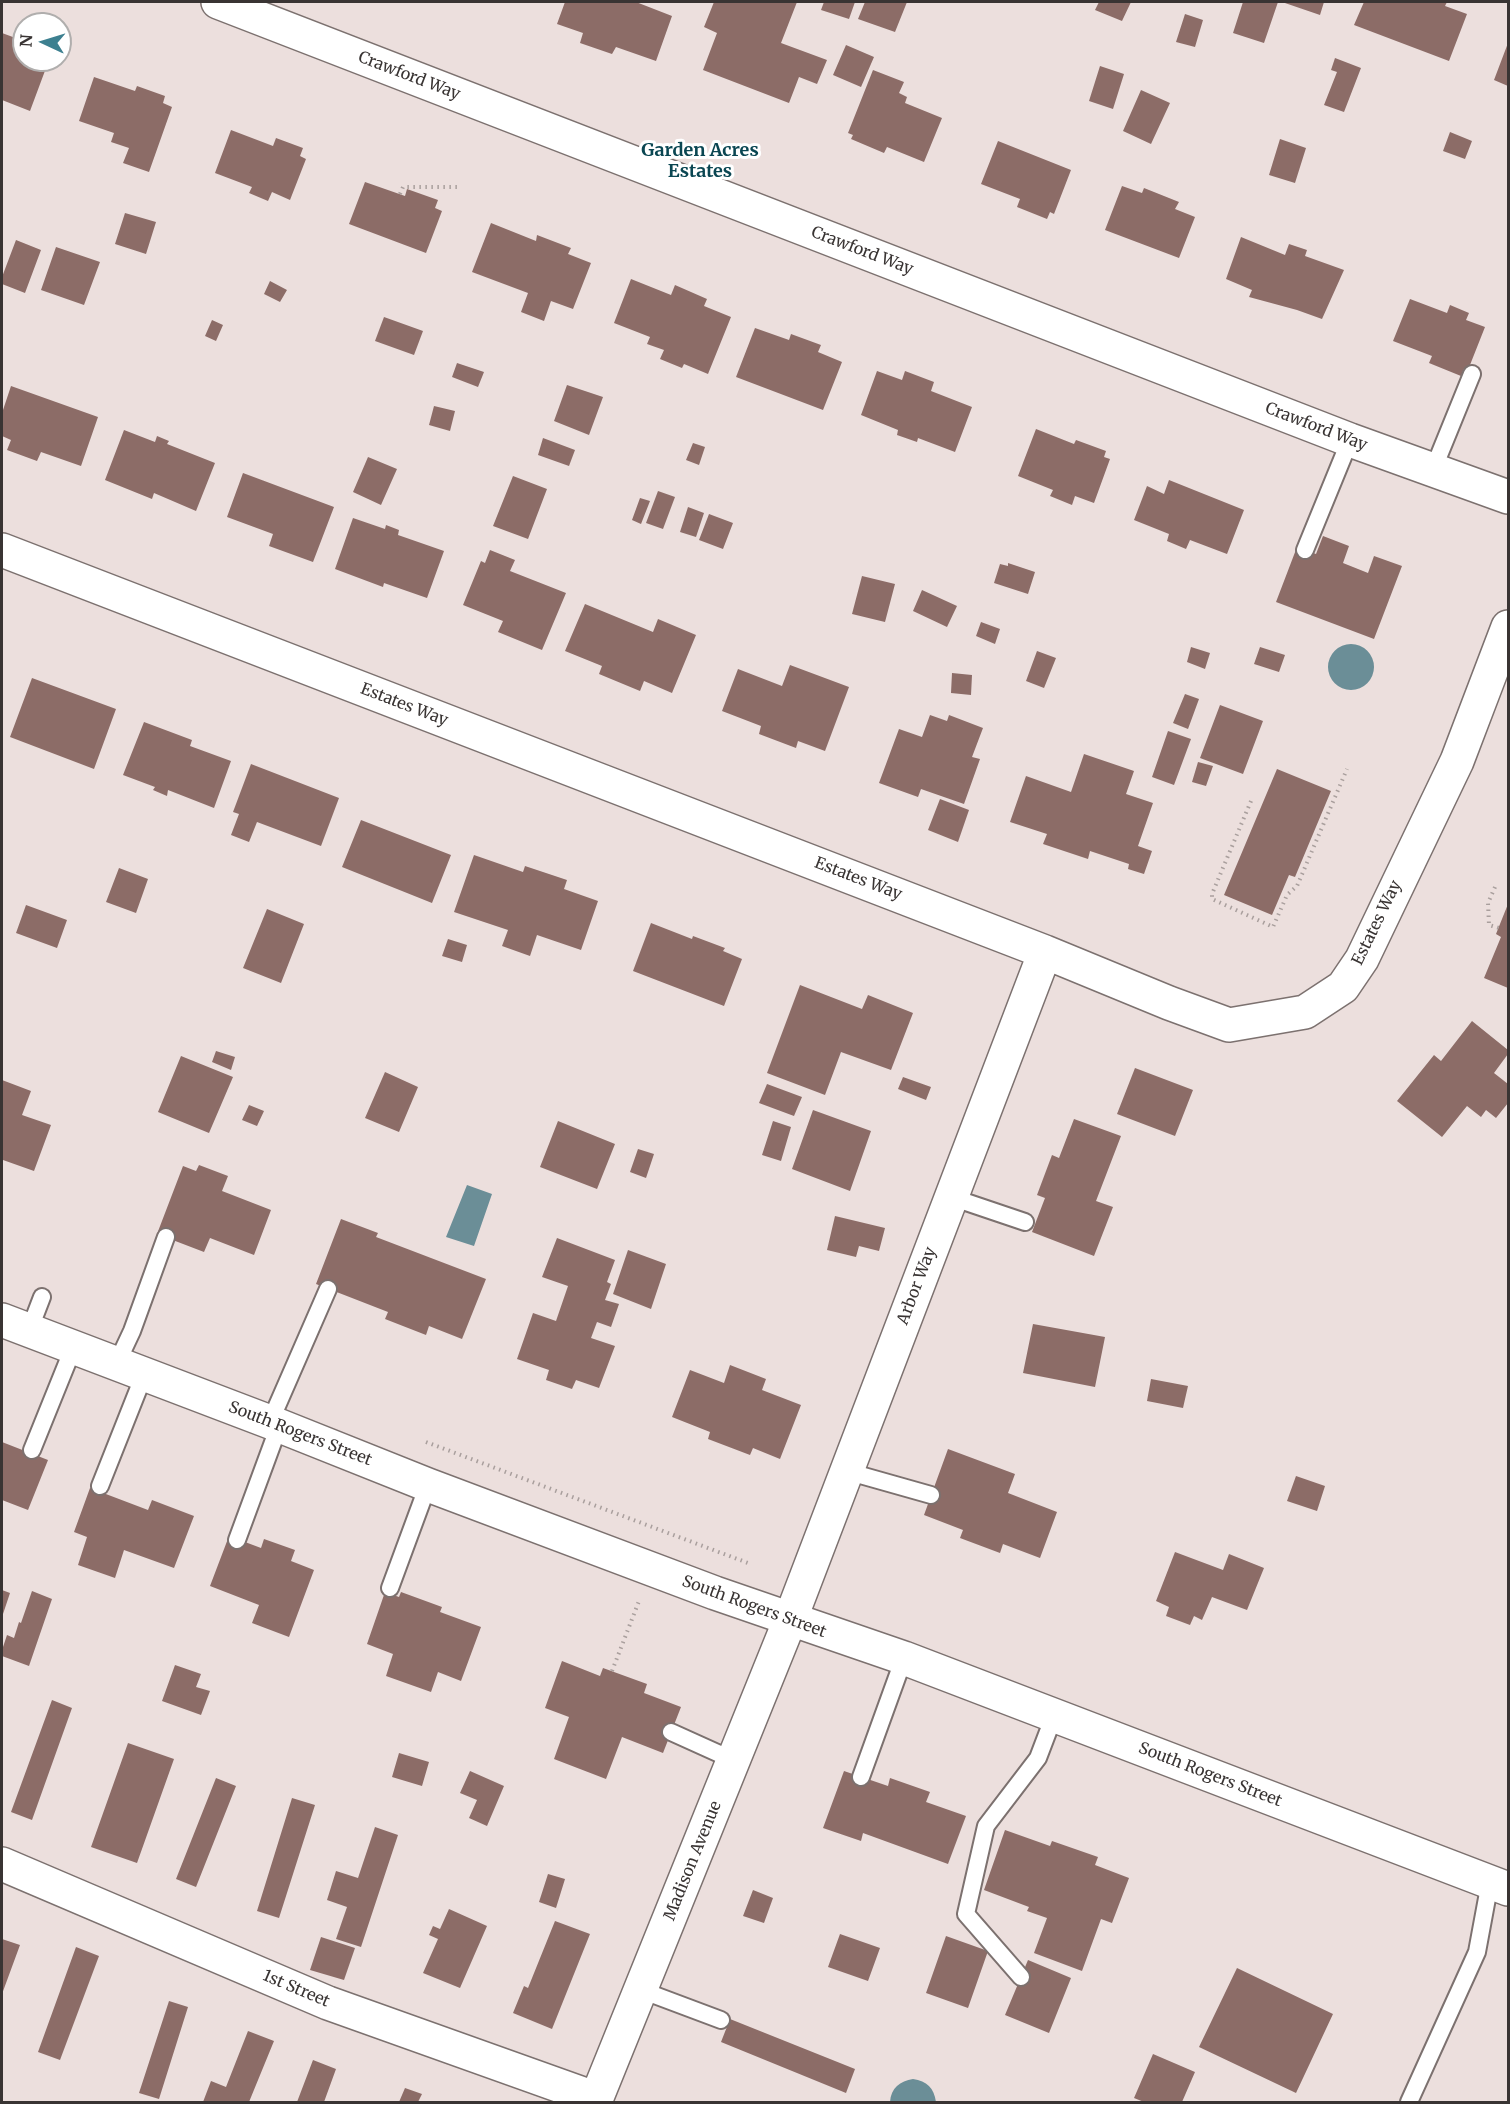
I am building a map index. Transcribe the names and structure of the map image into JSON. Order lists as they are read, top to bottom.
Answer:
{
  "streets": {
    "street": [
      "Crawford Way",
      "Estates Way",
      "Arbor Way",
      "South Rogers Street",
      "Madison Avenue",
      "1st Street"
    ]
  },
  "crossings": [
    ["Estates Way", "Arbor Way"],
    ["Arbor Way", "South Rogers Street"],
    ["Arbor Way", "Madison Avenue"],
    ["South Rogers Street", "Madison Avenue"],
    ["Madison Avenue", "1st Street"]
  ],
  "districts": ["Garden Acres Estates"],
  "north": "left"
}
